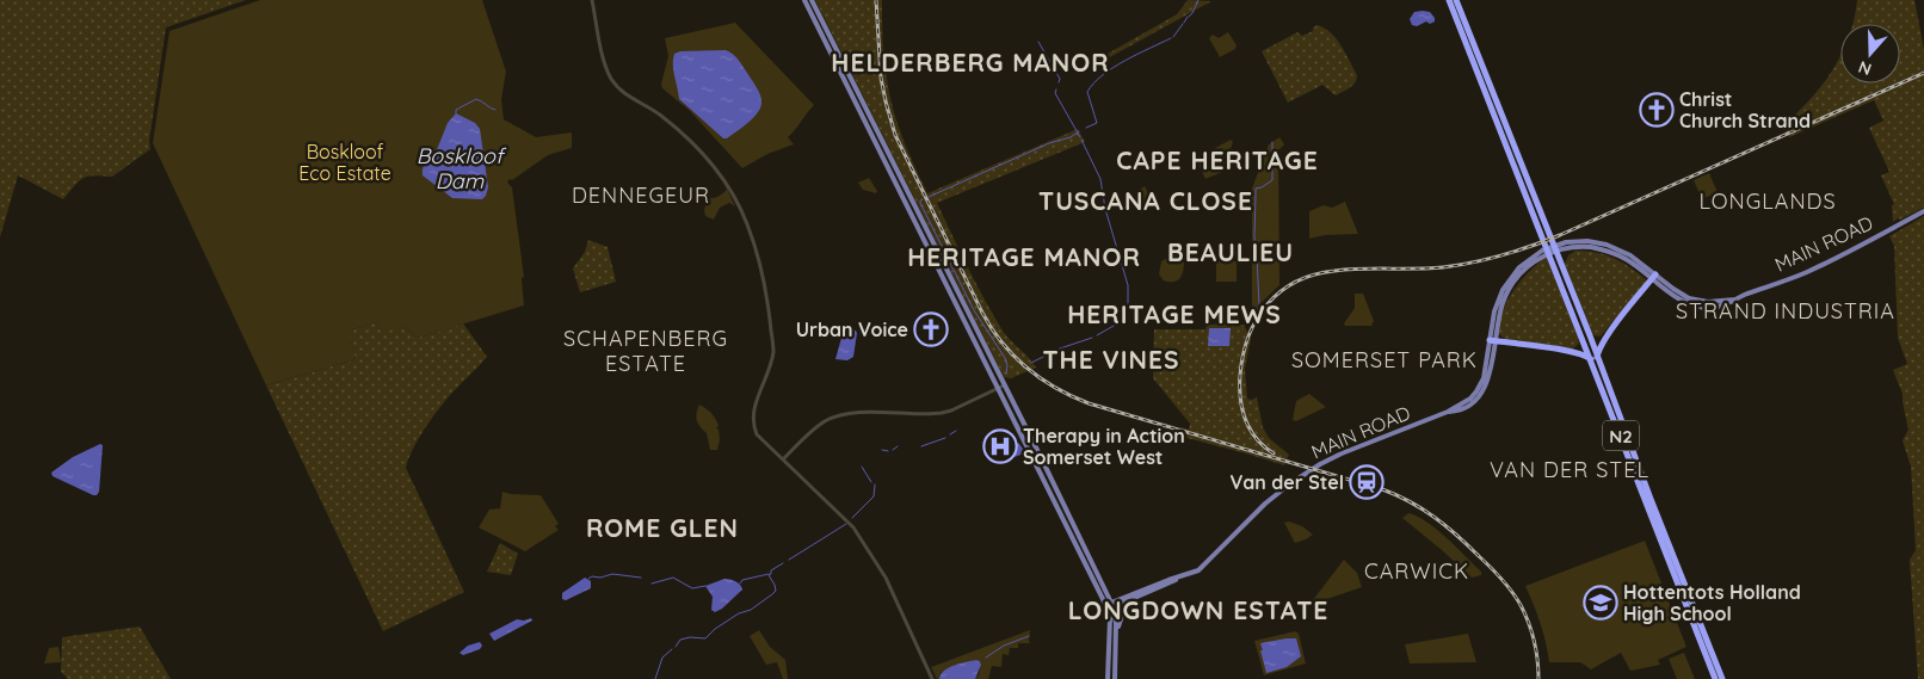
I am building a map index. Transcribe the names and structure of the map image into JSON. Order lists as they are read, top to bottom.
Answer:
{
  "streets": {
    "highway": ["N2"],
    "main road": ["MAIN ROAD"]
  },
  "districts": [
    "HELDERBERG MANOR",
    "CAPE HERITAGE",
    "DENNEGEUR",
    "TUSCANA CLOSE",
    "LONGLANDS",
    "BEAULIEU",
    "HERITAGE MANOR",
    "STRAND INDUSTRIA",
    "HERITAGE MEWS",
    "SCHAPENBERG ESTATE",
    "THE VINES",
    "SOMERSET PARK",
    "VAN DER STEL",
    "ROME GLEN",
    "CARWICK",
    "LONGDOWN ESTATE"
  ],
  "water": ["Boskloof Dam"],
  "parks": ["Boskloof Eco Estate"],
  "places": {
    "church": ["Christ Church Strand", "Urban Voice"],
    "hospital": ["Therapy in Action Somerset West"],
    "station": ["Van der Stel"],
    "school or university": ["Hottentots Holland High School"]
  },
  "north": "bottom"
}
